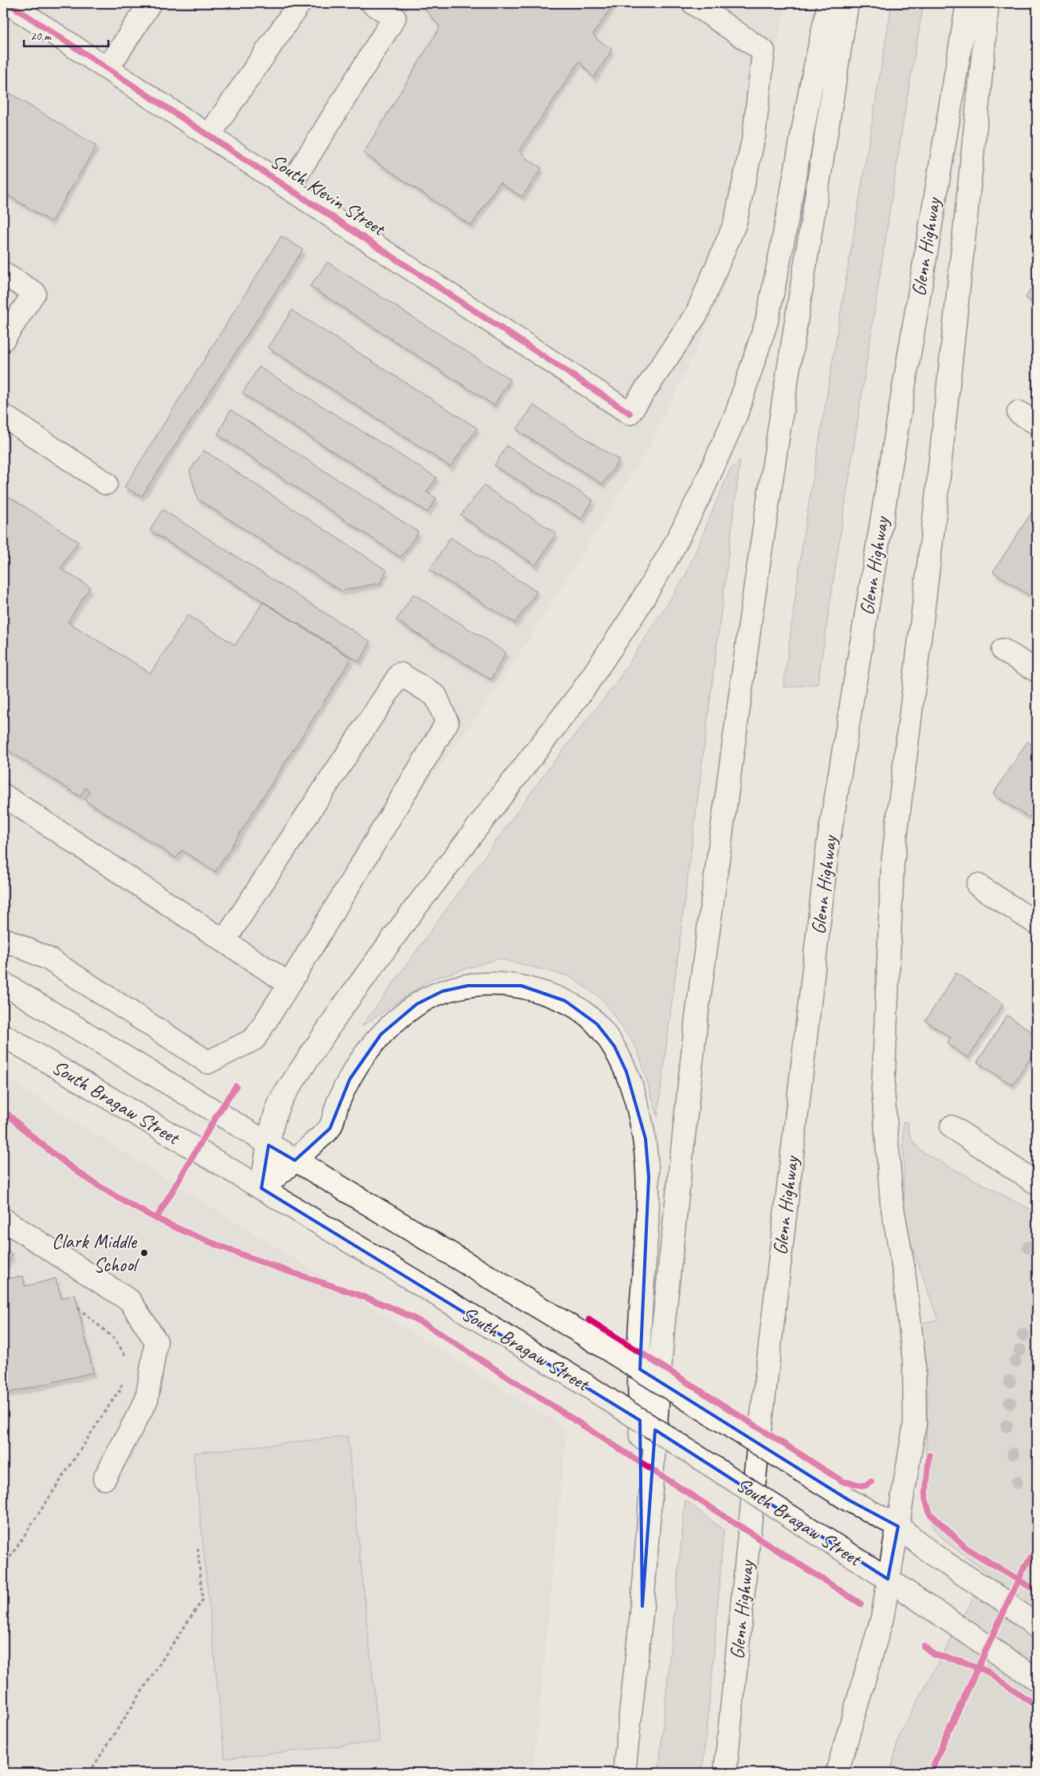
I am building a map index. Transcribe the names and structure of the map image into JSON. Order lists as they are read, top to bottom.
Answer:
{
  "streets": {
    "main road": ["South Klevin Street", "Glenn Highway", "South Bragaw Street"]
  },
  "places": ["Clark Middle School"],
  "scale_bar": "20 m"
}
